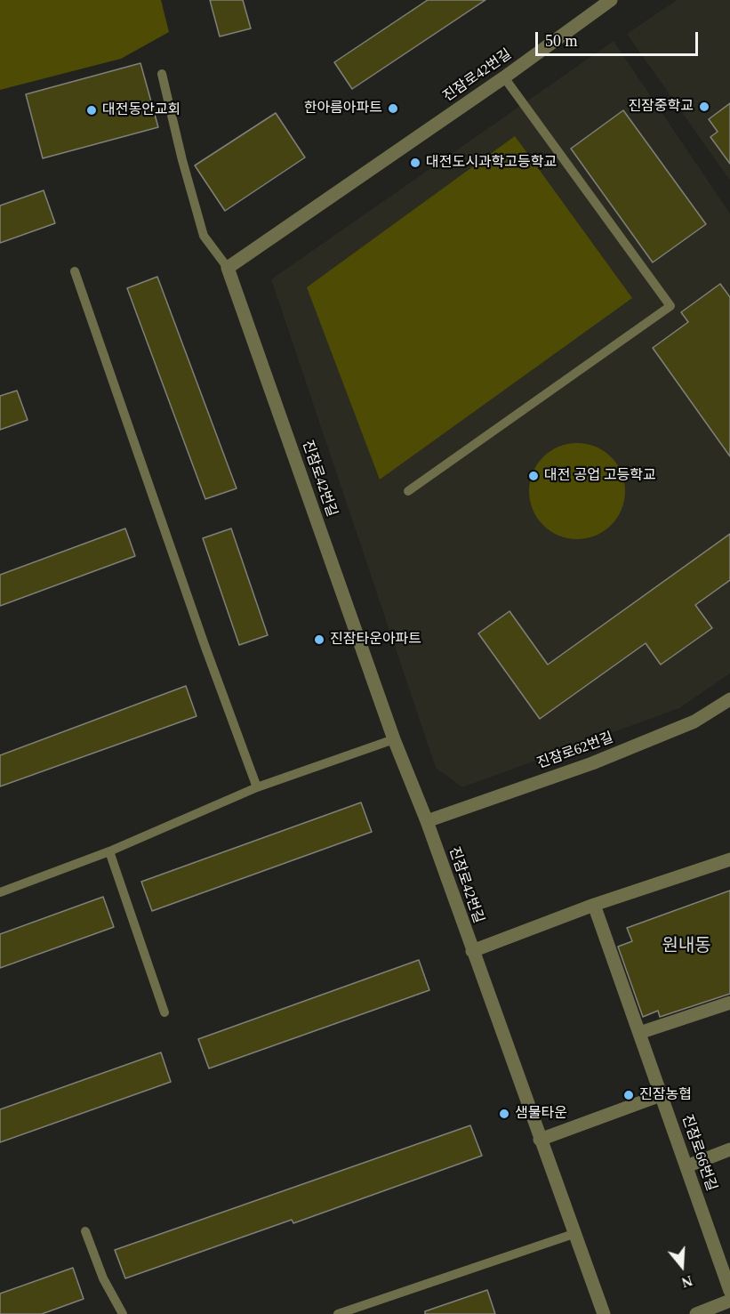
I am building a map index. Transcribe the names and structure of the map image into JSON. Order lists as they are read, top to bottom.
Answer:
{
  "streets": {
    "street": ["진잠로42번길", "진잠로62번길", "진잠로66번길"]
  },
  "crossings": [
    ["진잠로42번길", "진잠로62번길"]
  ],
  "districts": ["원내동"],
  "places": [
    "진잠중학교",
    "한아름아파트",
    "대전동안교회",
    "대전도시과학고등학교",
    "대전 공업 고등학교",
    "진잠타운아파트",
    "진잠농협",
    "샘물타운"
  ],
  "scale_bar": "50 m",
  "north": "bottom"
}
